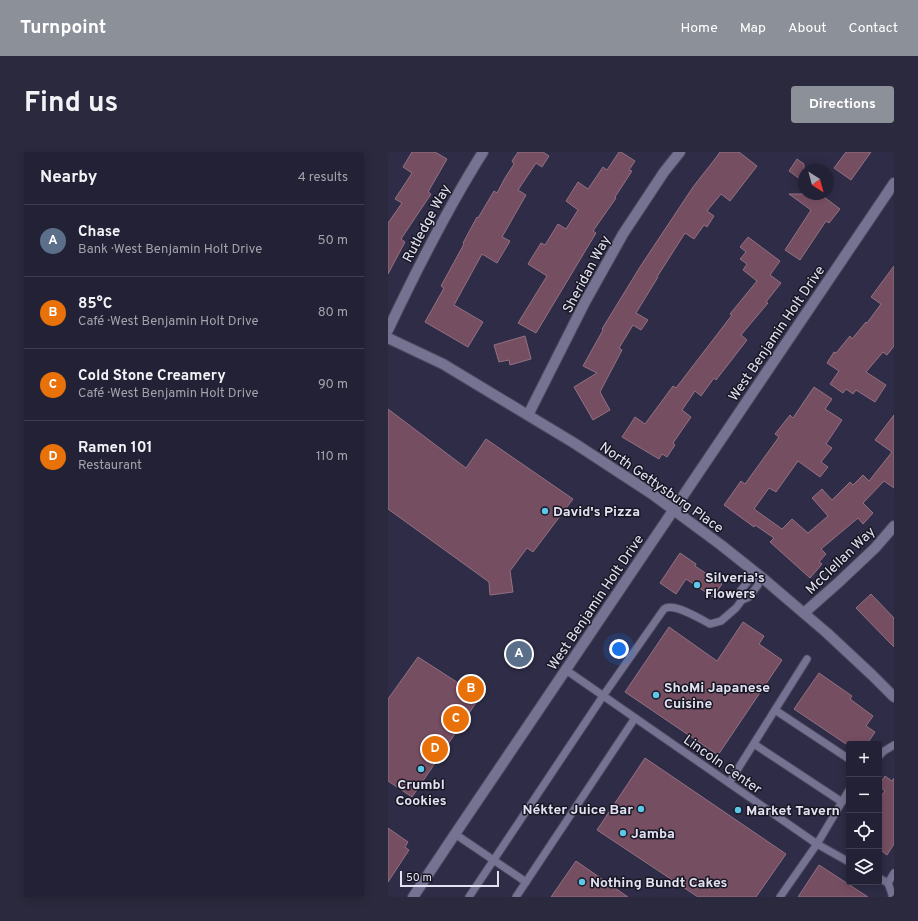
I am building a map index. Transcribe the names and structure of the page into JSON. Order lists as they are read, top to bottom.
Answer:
{
  "streets": {
    "street": [
      "Rutledge Way",
      "Sheridan Way",
      "West Benjamin Holt Drive",
      "North Gettysburg Place",
      "McClellan Way"
    ],
    "lane": ["Lincoln Center"]
  },
  "crossings": [
    ["Sheridan Way", "North Gettysburg Place"],
    ["West Benjamin Holt Drive", "North Gettysburg Place"],
    ["West Benjamin Holt Drive", "Lincoln Center"],
    ["North Gettysburg Place", "McClellan Way"]
  ],
  "places": [
    "David's Pizza",
    "Silveria's Flowers",
    "ShoMi Japanese Cuisine",
    "Crumbl Cookies",
    "Nékter Juice Bar",
    "Market Tavern",
    "Jamba",
    "Nothing Bundt Cakes"
  ],
  "scale_bar": "50 m",
  "north": "bottom right",
  "page": {
    "header": "Turnpoint",
    "nav": [
      "Home",
      "Map",
      "About",
      "Contact"
    ],
    "title": "Find us",
    "buttons": "Directions",
    "heading": ["Nearby", "4 results"],
    "list": [
      {
        "mark": "A",
        "name": "Chase",
        "note": "Bank · West Benjamin Holt Drive",
        "value": "50 m"
      },
      {
        "mark": "B",
        "name": "85°C",
        "note": "Café · West Benjamin Holt Drive",
        "value": "80 m"
      },
      {
        "mark": "C",
        "name": "Cold Stone Creamery",
        "note": "Café · West Benjamin Holt Drive",
        "value": "90 m"
      },
      {
        "mark": "D",
        "name": "Ramen 101",
        "note": "Restaurant",
        "value": "110 m"
      }
    ],
    "pins": [
      "A",
      "B",
      "C",
      "D"
    ],
    "map_buttons": ["+", "−"],
    "scale": "50 m"
  }
}
